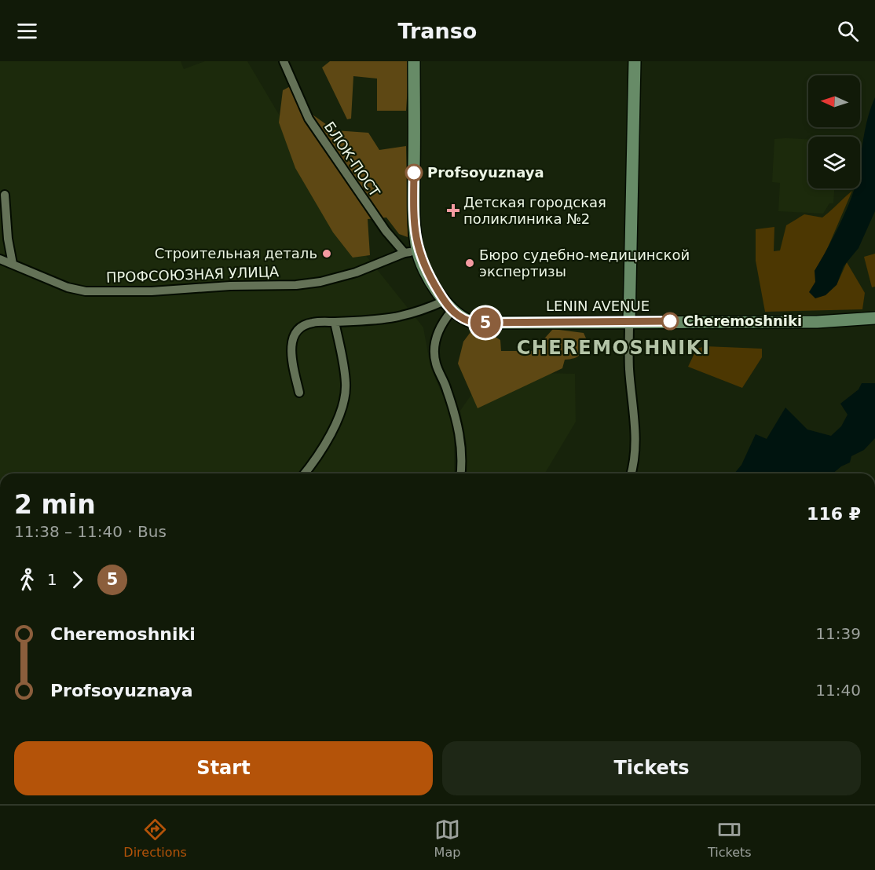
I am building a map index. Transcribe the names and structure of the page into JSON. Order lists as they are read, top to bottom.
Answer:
{
  "streets": {
    "main road": ["LENIN AVENUE"],
    "street": ["БЛОК-ПОСТ", "ПРОФСОЮЗНАЯ УЛИЦА"]
  },
  "crossings": [
    ["БЛОК-ПОСТ", "ПРОФСОЮЗНАЯ УЛИЦА"]
  ],
  "districts": ["CHEREMOSHNIKI"],
  "places": {
    "other": [
      "Profsoyuznaya",
      "Строительная деталь",
      "Бюро судебно-медицинской экспертизы",
      "Cheremoshniki"
    ],
    "health": ["Детская городская поликлиника №2"]
  },
  "lines": ["bus line 5"],
  "north": "left",
  "page": {
    "header": "Transo",
    "on_map": "5",
    "heading": ["2 min", "11:38 – 11:40 · Bus", "116 ₽"],
    "legs": ["1", "5"],
    "list": [
      {
        "name": "Cheremoshniki",
        "value": "11:39"
      },
      {
        "name": "Profsoyuznaya",
        "value": "11:40"
      }
    ],
    "buttons": ["Start", "Tickets"],
    "tabs": ["Directions", "Map", "Tickets"]
  }
}
